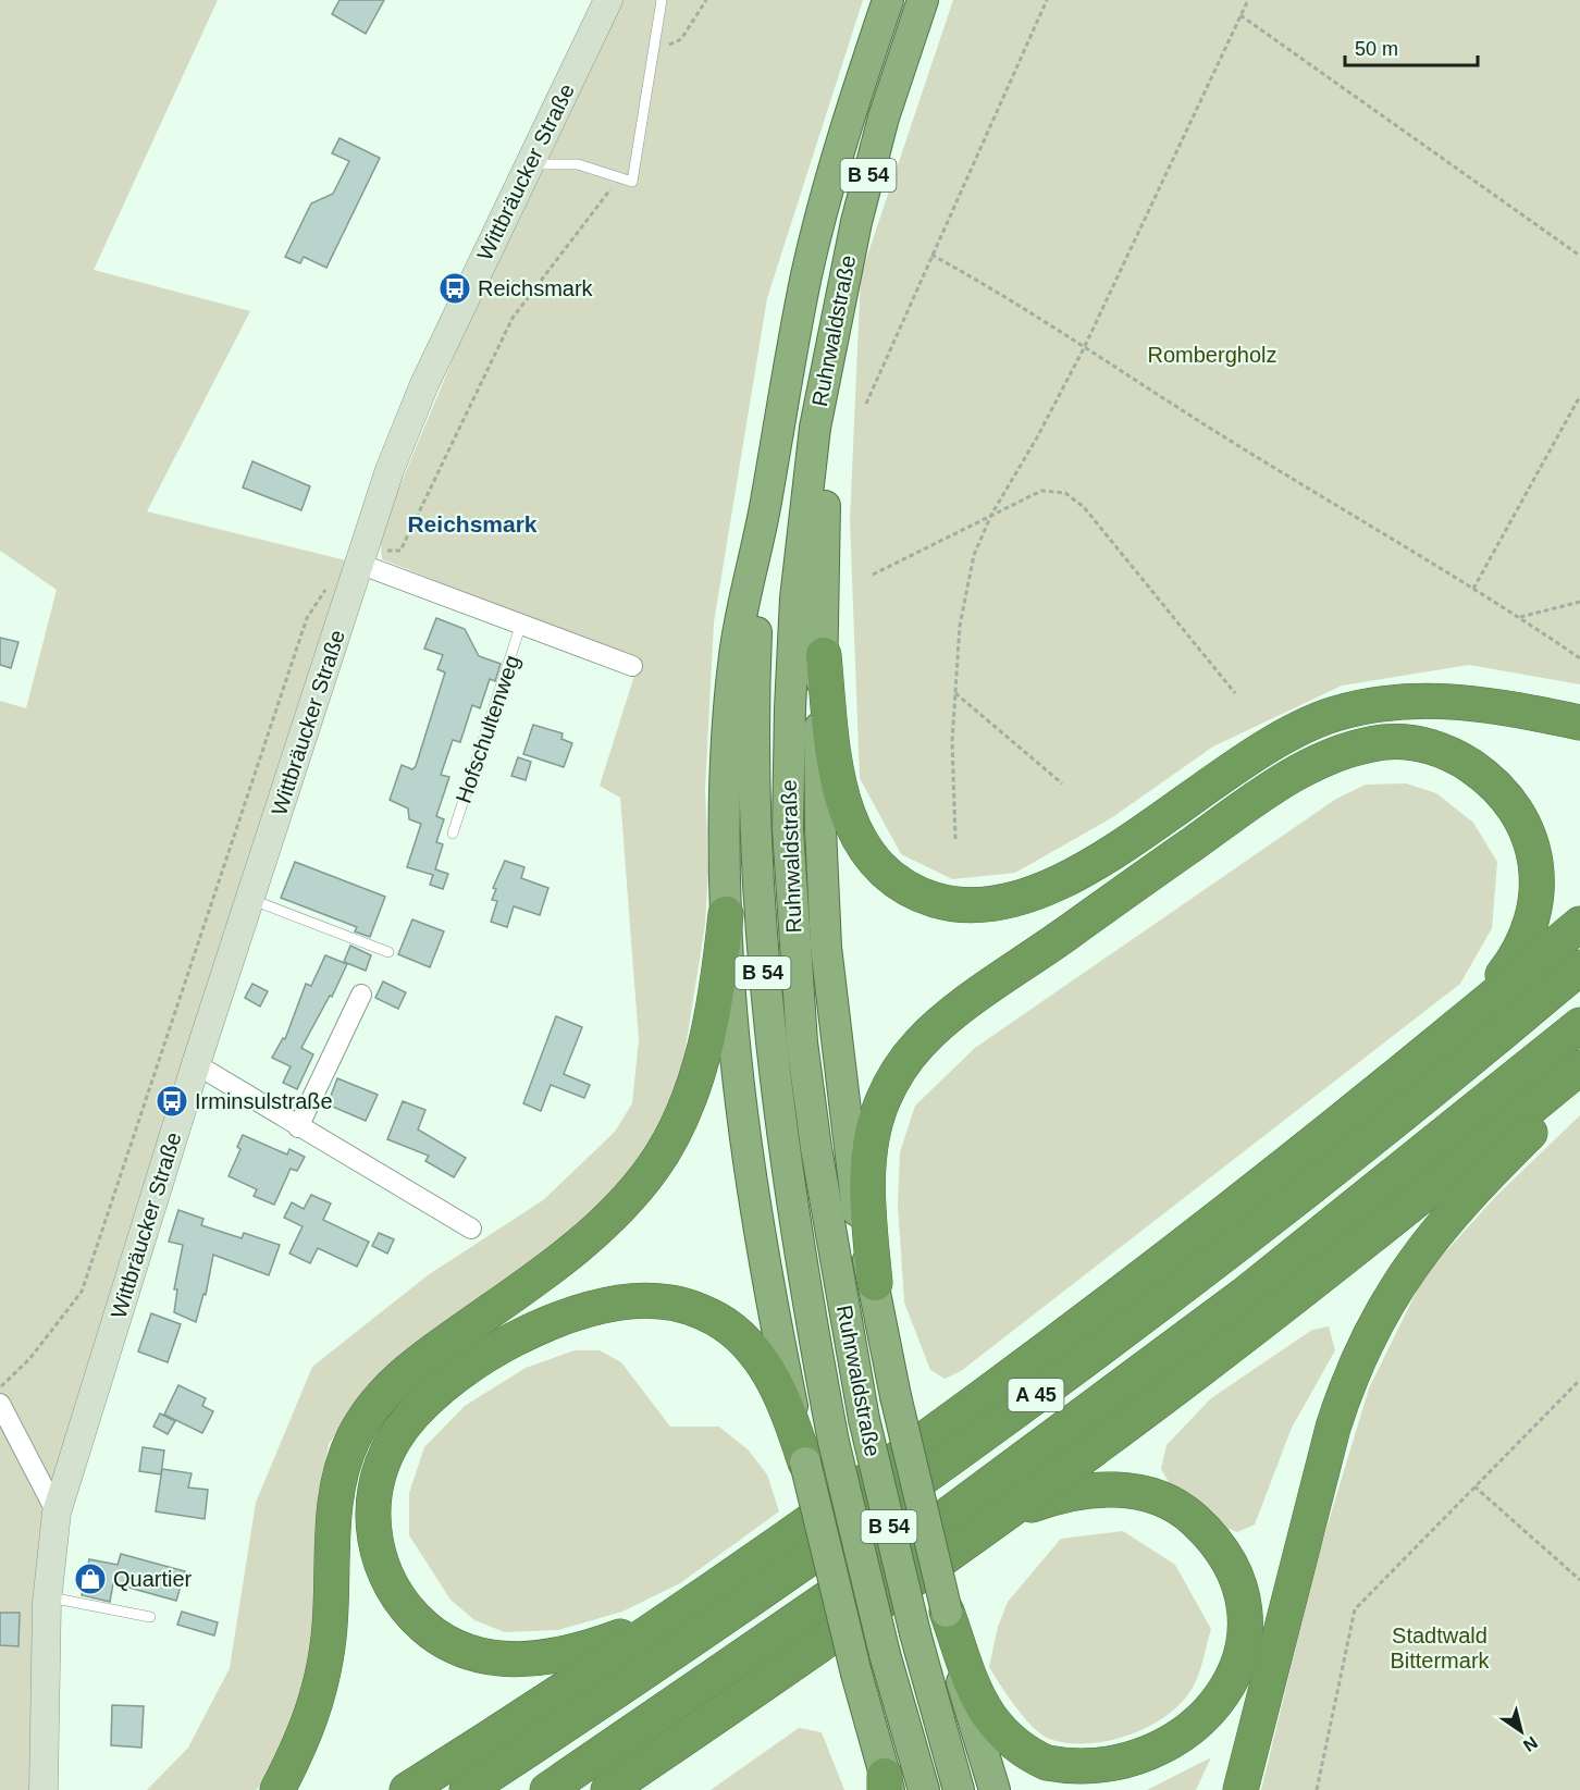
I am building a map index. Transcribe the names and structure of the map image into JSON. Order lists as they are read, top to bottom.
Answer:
{
  "streets": {
    "highway": ["B 54", "Ruhrwaldstraße", "A 45"],
    "main road": ["Wittbräucker Straße"],
    "lane": ["Hofschultenweg"]
  },
  "crossings": [
    ["B 54", "Ruhrwaldstraße"]
  ],
  "districts": ["Reichsmark"],
  "parks": ["Rombergholz", "Stadtwald Bittermark"],
  "places": {
    "bus stop": ["Reichsmark", "Irminsulstraße"],
    "shop": ["Quartier"]
  },
  "scale_bar": "50 m",
  "north": "bottom right"
}
